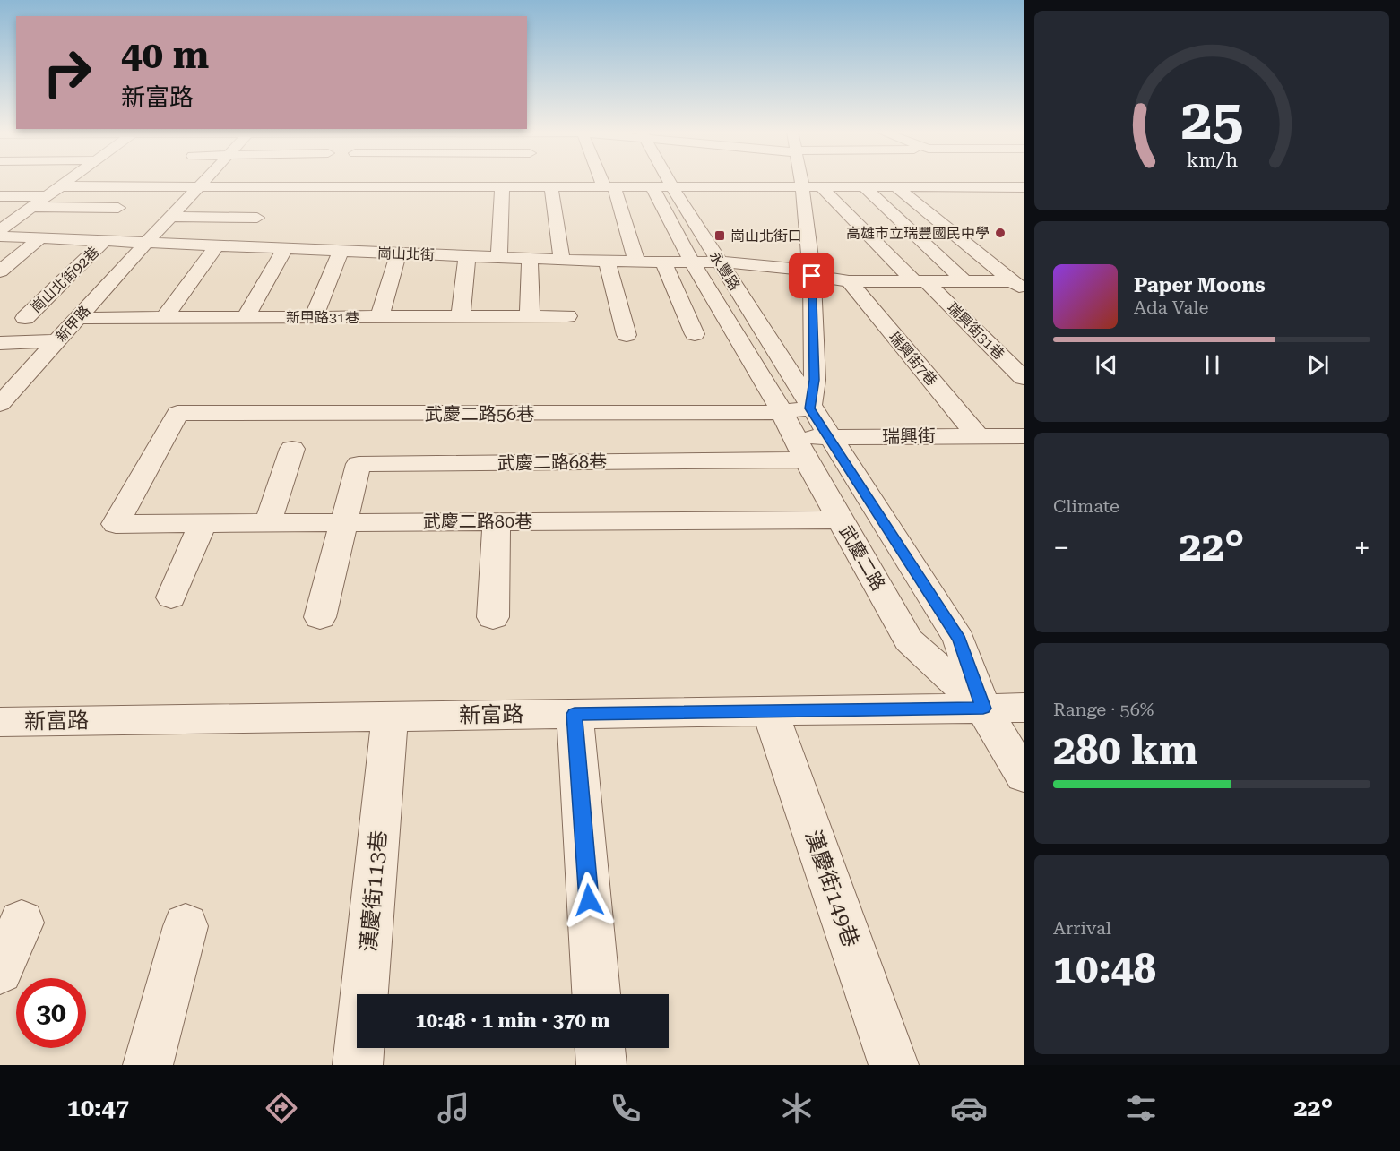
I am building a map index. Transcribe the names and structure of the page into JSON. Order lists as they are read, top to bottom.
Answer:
{
  "streets": {
    "street": [
      "崗山北街",
      "永豐路",
      "崗山北街92巷",
      "新甲路31巷",
      "新甲路",
      "瑞興街31巷",
      "瑞興街7巷",
      "武慶二路56巷",
      "瑞興街",
      "武慶二路68巷",
      "武慶二路80巷",
      "武慶二路",
      "新富路",
      "漢慶街149巷",
      "漢慶街113巷"
    ]
  },
  "crossings": [
    ["崗山北街", "永豐路"],
    ["崗山北街", "崗山北街92巷"],
    ["崗山北街", "新甲路"],
    ["崗山北街", "瑞興街31巷"],
    ["崗山北街", "瑞興街7巷"],
    ["永豐路", "武慶二路56巷"],
    ["永豐路", "武慶二路68巷"],
    ["永豐路", "武慶二路"],
    ["新甲路31巷", "新甲路"],
    ["瑞興街7巷", "瑞興街"],
    ["武慶二路56巷", "武慶二路68巷"],
    ["武慶二路56巷", "武慶二路80巷"],
    ["武慶二路56巷", "武慶二路"],
    ["瑞興街", "武慶二路"],
    ["武慶二路68巷", "武慶二路80巷"],
    ["武慶二路68巷", "武慶二路"],
    ["武慶二路80巷", "武慶二路"],
    ["武慶二路", "新富路"],
    ["新富路", "漢慶街149巷"],
    ["新富路", "漢慶街113巷"]
  ],
  "places": {
    "other": ["高雄市立瑞豐國民中學"],
    "transit": ["崗山北街口"]
  },
  "page": {
    "turn": ["40 m", "新富路"],
    "song": ["Paper Moons", "Ada Vale"],
    "tile": [
      "Climate",
      ["Range · 56%", "280 km"],
      ["Arrival", "10:48"]
    ],
    "heat": ["−", "22°", "+"],
    "limit": "30",
    "trip": "10:48 · 1 min · 370 m",
    "tabs": ["10:47", "22°"],
    "gauge": ["25", "km/h"]
  }
}
